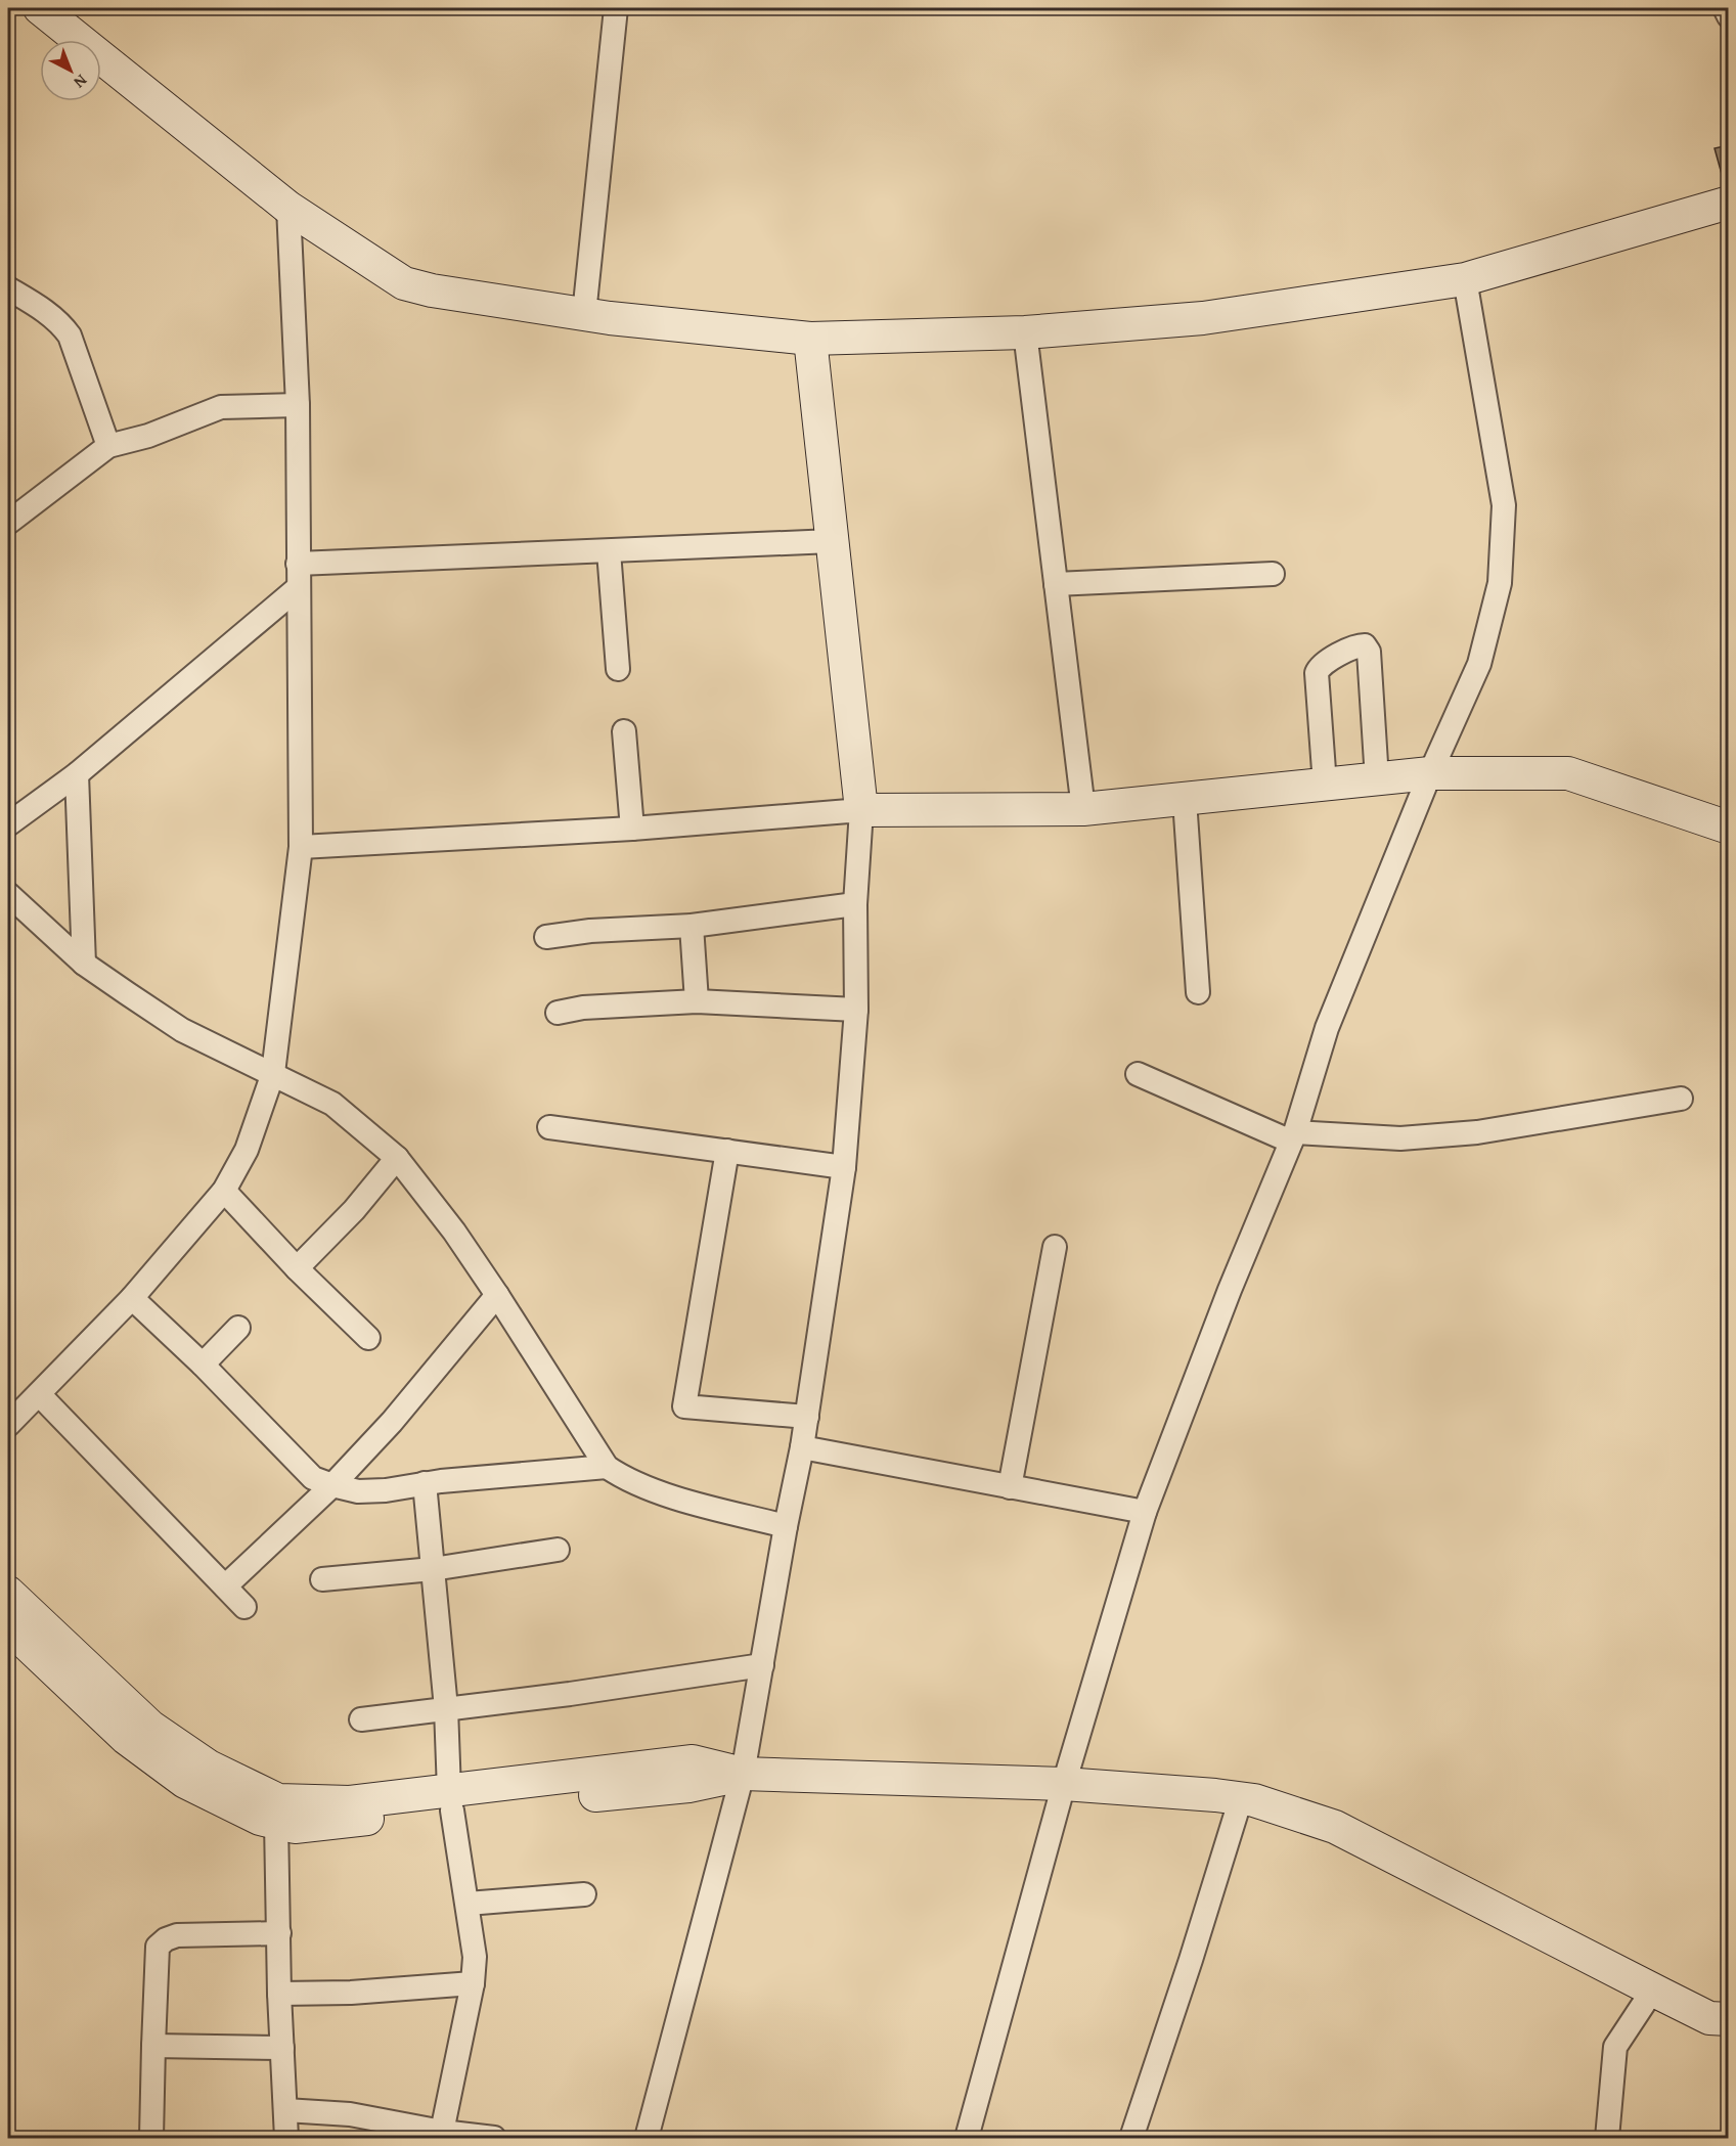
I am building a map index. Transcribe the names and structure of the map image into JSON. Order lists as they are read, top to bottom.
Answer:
{
  "north": "bottom right"
}
